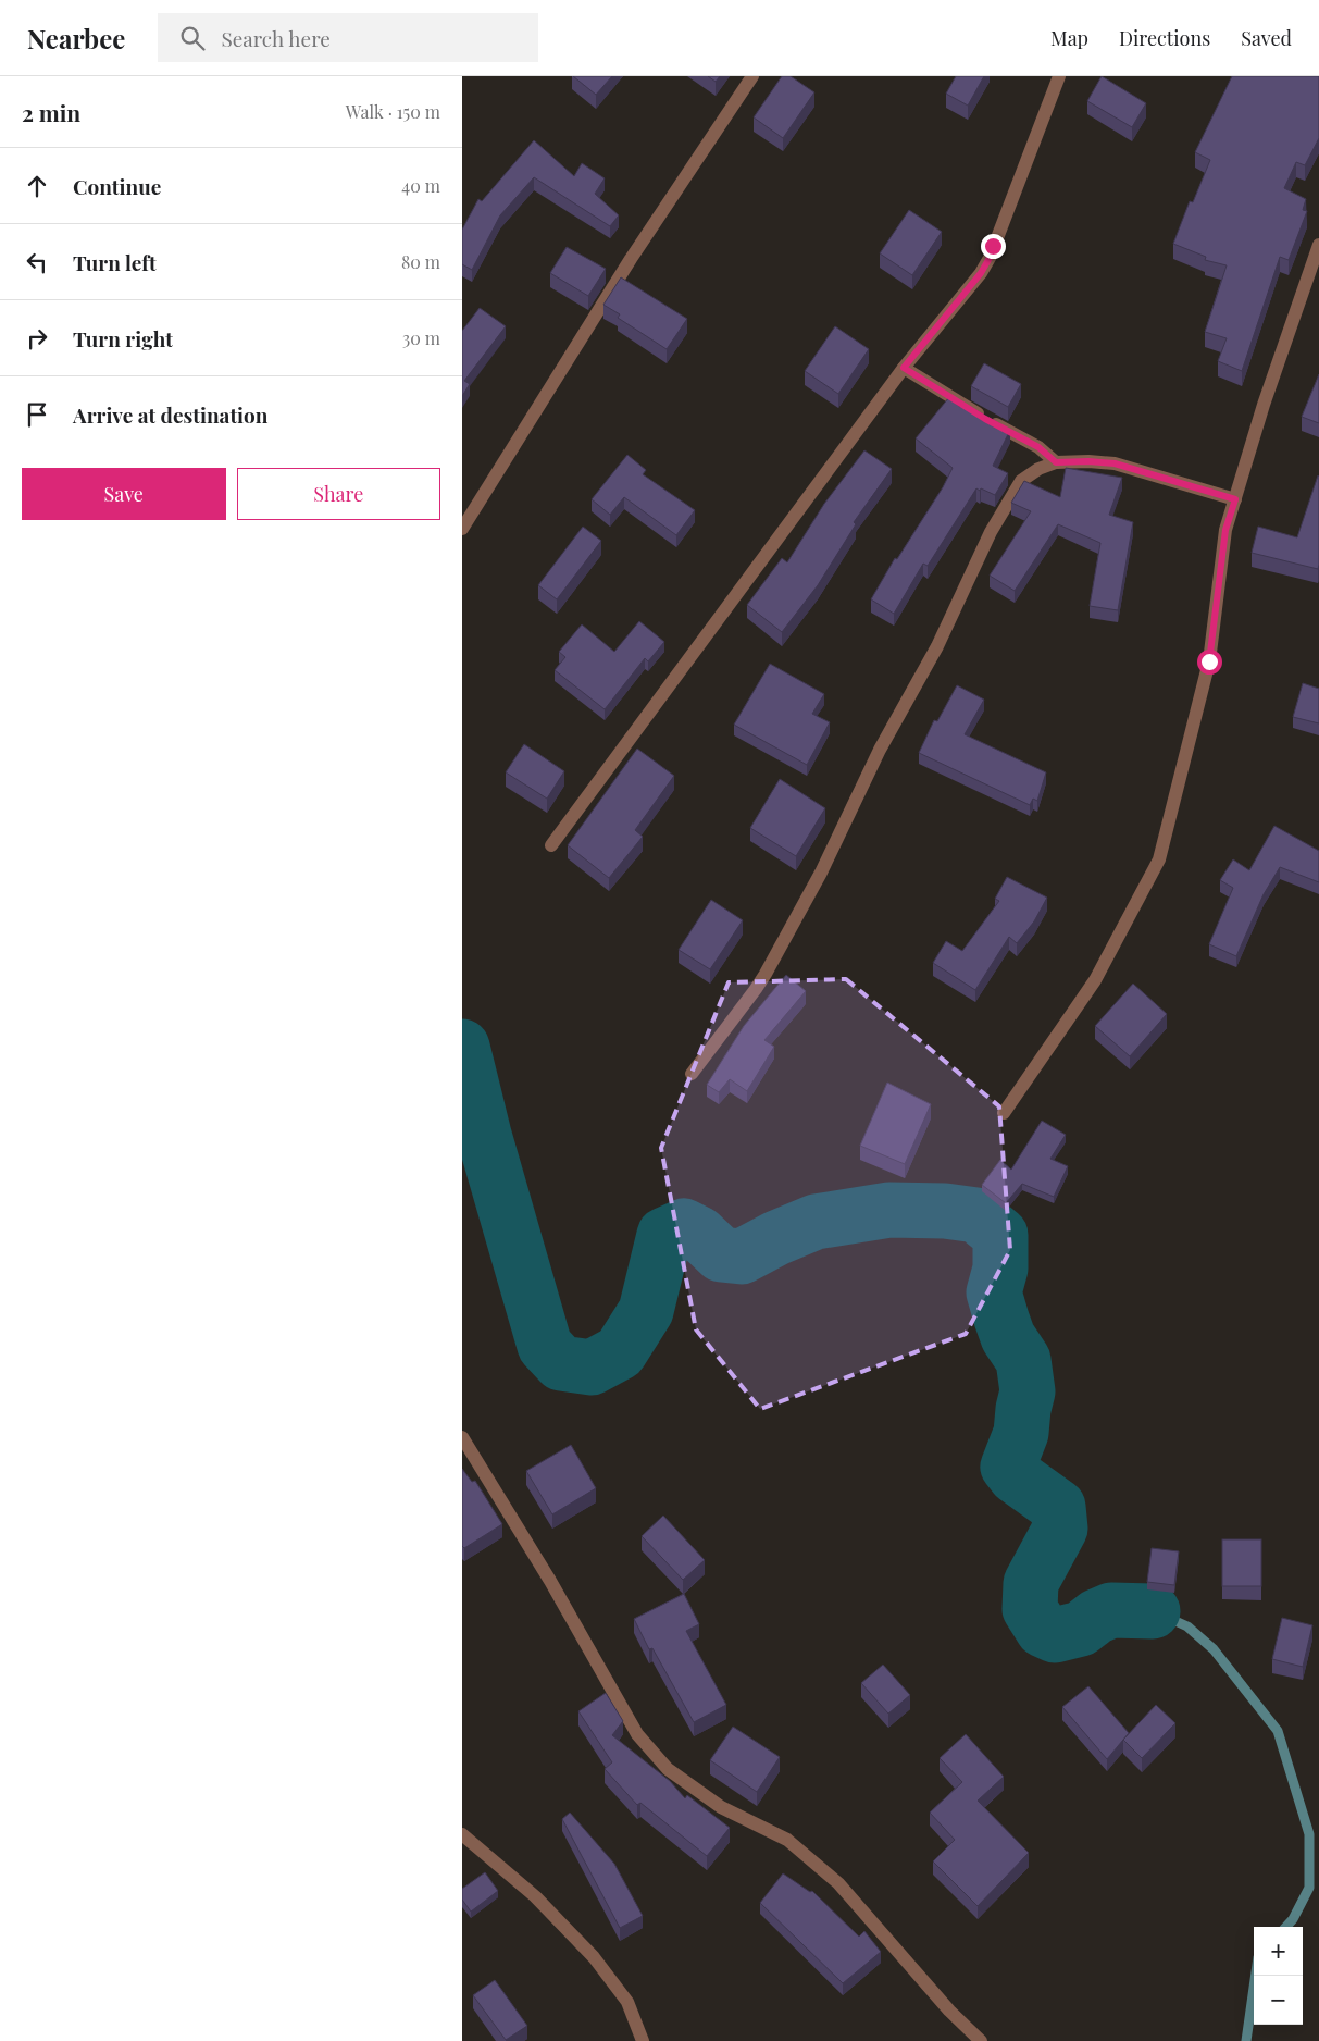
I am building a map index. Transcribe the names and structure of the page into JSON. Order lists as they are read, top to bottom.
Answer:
{
  "page": {
    "header": "Nearbee",
    "search": "Search here",
    "nav": ["Map", "Directions", "Saved"],
    "heading": ["2 min", "Walk · 150 m"],
    "list": [
      ["Continue", "40 m"],
      ["Turn left", "80 m"],
      ["Turn right", "30 m"],
      "Arrive at destination"
    ],
    "buttons": ["Save", "Share"],
    "map_buttons": ["+", "−"]
  }
}
